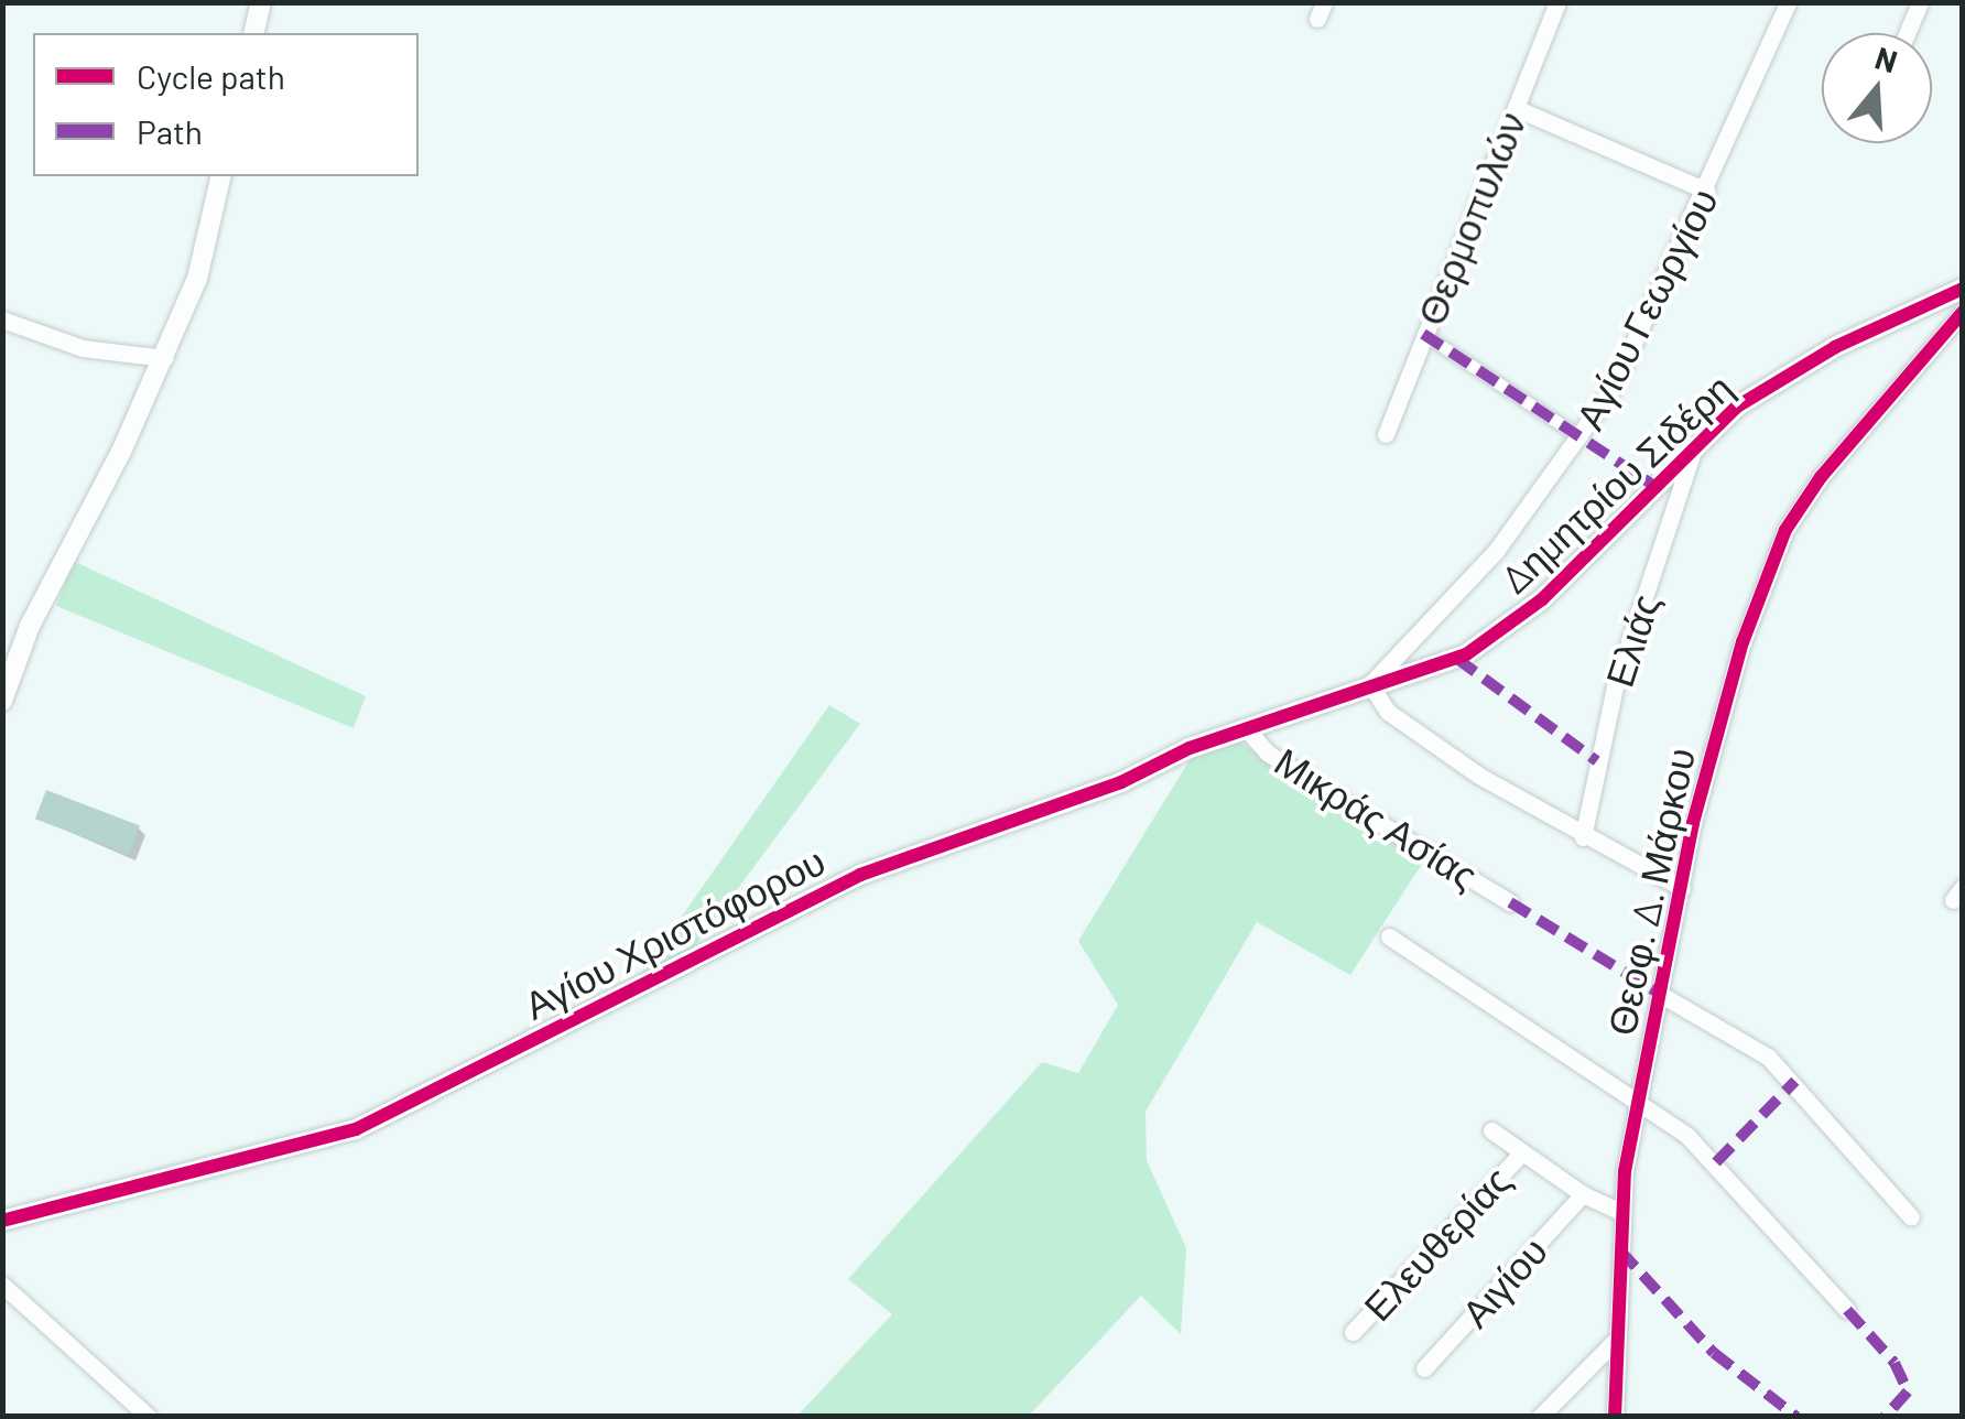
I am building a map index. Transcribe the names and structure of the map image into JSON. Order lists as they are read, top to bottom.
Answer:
{
  "streets": {
    "street": [
      "Θερμοπυλών",
      "Αγίου Γεωργίου",
      "Δημητρίου Σιδέρη",
      "Ελιάς",
      "Μικράς Ασίας",
      "Θεοφ. Δ. Μάρκου",
      "Αγίου Χριστόφορου",
      "Ελευθερίας",
      "Αιγίου"
    ]
  },
  "crossings": [
    ["Αγίου Γεωργίου", "Δημητρίου Σιδέρη"],
    ["Αγίου Γεωργίου", "Αγίου Χριστόφορου"],
    ["Δημητρίου Σιδέρη", "Ελιάς"],
    ["Δημητρίου Σιδέρη", "Αγίου Χριστόφορου"],
    ["Μικράς Ασίας", "Αγίου Χριστόφορου"]
  ],
  "legend": ["Cycle path", "Path"],
  "north": "top"
}
